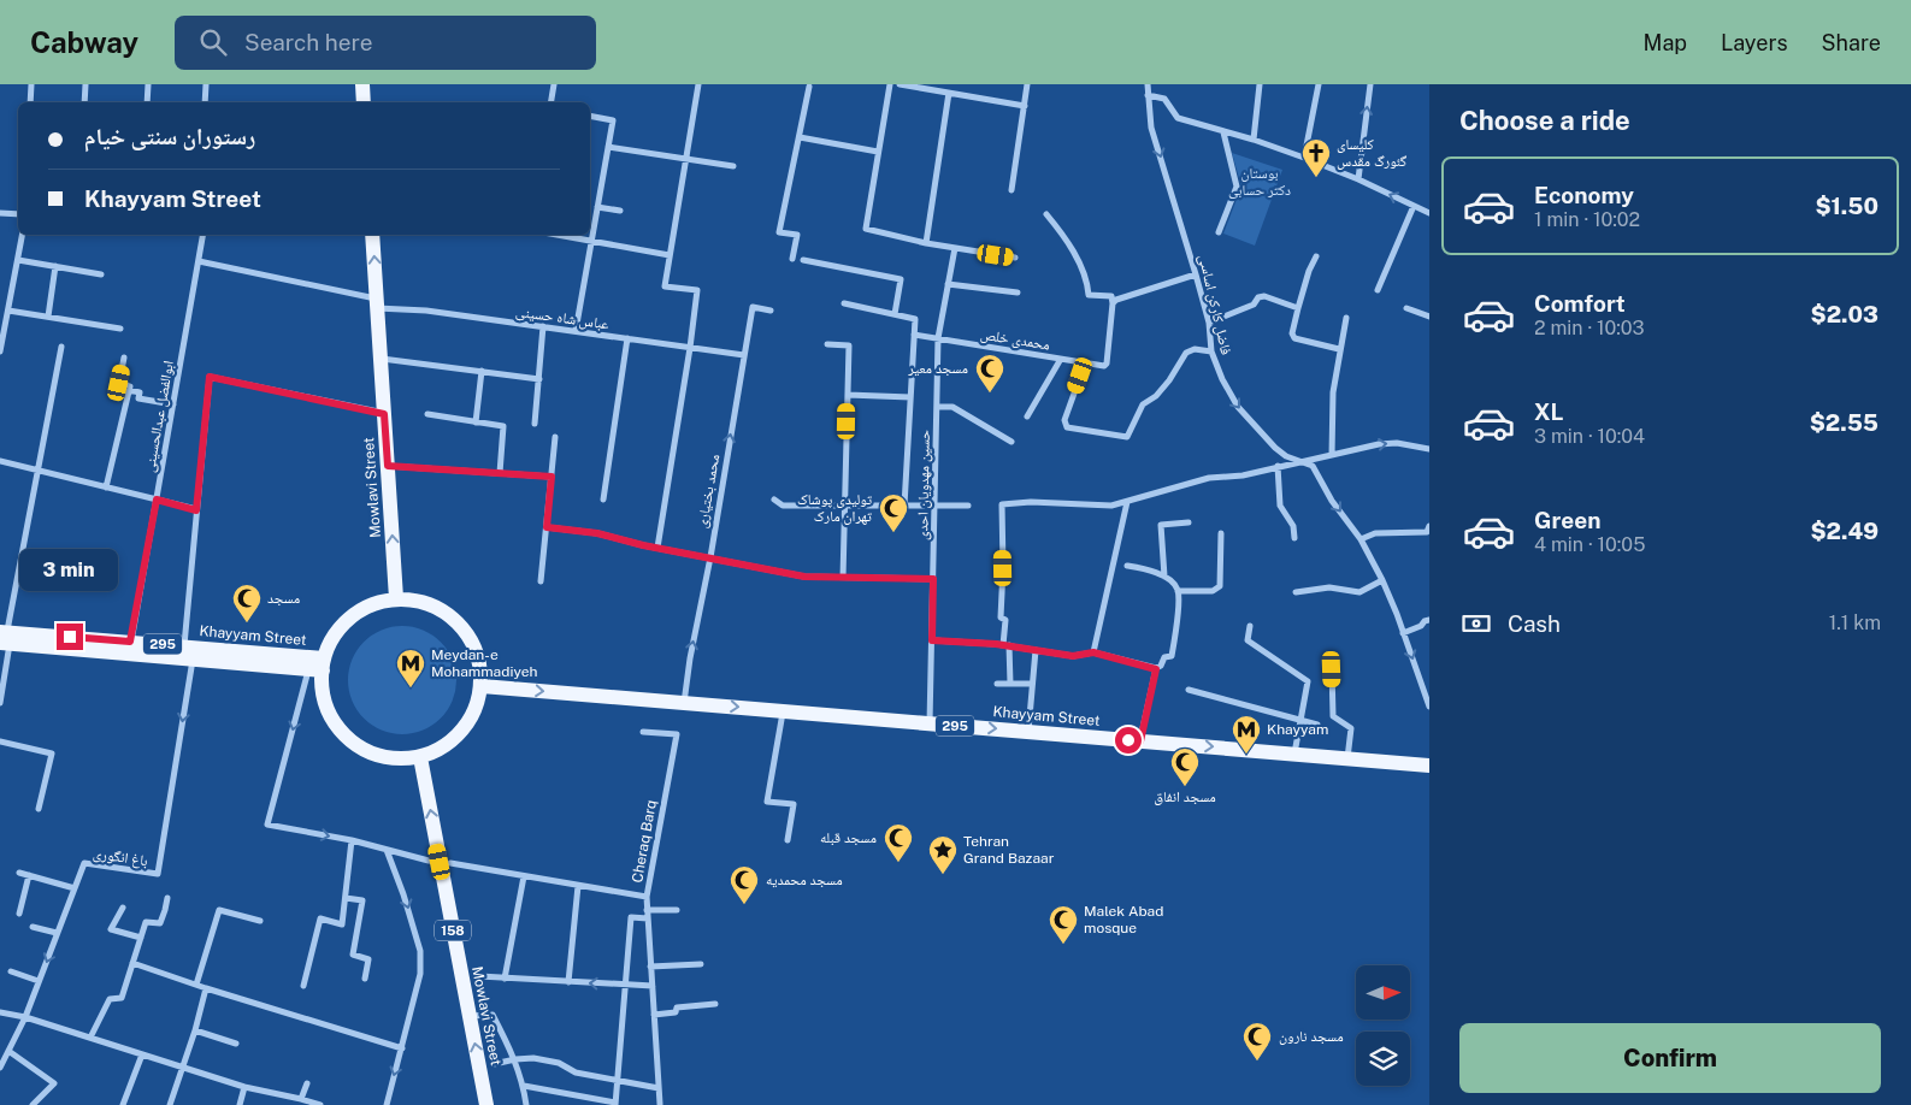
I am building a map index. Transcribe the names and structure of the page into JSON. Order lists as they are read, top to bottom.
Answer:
{
  "streets": {
    "main road": [
      "Mowlavi Street",
      "Khayyam Street",
      "295",
      "158"
    ],
    "street": [
      "فاضل کارکن اساسی",
      "عباس شاه حسینی",
      "محمدی خلص",
      "ابوالفضل عبدالحسینی",
      "حسین مهدویان احدی",
      "محمد بختیاری",
      "Cheraq Barq",
      "باغ انگوری"
    ]
  },
  "crossings": [
    ["عباس شاه حسینی", "ابوالفضل عبدالحسینی"],
    ["عباس شاه حسینی", "Mowlavi Street"],
    ["عباس شاه حسینی", "محمد بختیاری"],
    ["محمدی خلص", "حسین مهدویان احدی"],
    ["ابوالفضل عبدالحسینی", "Khayyam Street"],
    ["حسین مهدویان احدی", "Khayyam Street"],
    ["Mowlavi Street", "Khayyam Street"],
    ["Mowlavi Street", "Cheraq Barq"],
    ["محمد بختیاری", "Khayyam Street"],
    ["Khayyam Street", "Cheraq Barq"],
    ["Khayyam Street", "باغ انگوری"]
  ],
  "one_way": [
    "فاضل کارکن اساسی",
    "Mowlavi Street",
    "محمد بختیاری",
    "Khayyam Street",
    "باغ انگوری"
  ],
  "parks": ["بوستان دکتر حسابی"],
  "places": {
    "church": ["کلیسای گئورگ مقدس"],
    "mosque": [
      "مسجد معیر",
      "تولیدی پوشاک تهران مارک",
      "مسجد",
      "مسجد انفاق",
      "مسجد قبله",
      "مسجد محمدیه",
      "Malek Abad mosque",
      "مسجد نارون"
    ],
    "metro station": ["Meydan-e Mohammadiyeh", "Khayyam"],
    "place": ["Tehran Grand Bazaar"]
  },
  "north": "right",
  "page": {
    "header": "Cabway",
    "search": "Search here",
    "nav": ["Map", "Layers", "Share"],
    "heading": "Choose a ride",
    "banner": ["رستوران سنتی خیام", "Khayyam Street"],
    "list": [
      {
        "name": "Economy",
        "note": "1 min · 10:02",
        "value": "$1.50"
      },
      {
        "name": "Comfort",
        "note": "2 min · 10:03",
        "value": "$2.03"
      },
      {
        "name": "XL",
        "note": "3 min · 10:04",
        "value": "$2.55"
      },
      {
        "name": "Green",
        "note": "4 min · 10:05",
        "value": "$2.49"
      }
    ],
    "bubble": "3 min",
    "pay": ["Cash", "1.1 km"],
    "buttons": "Confirm"
  }
}
